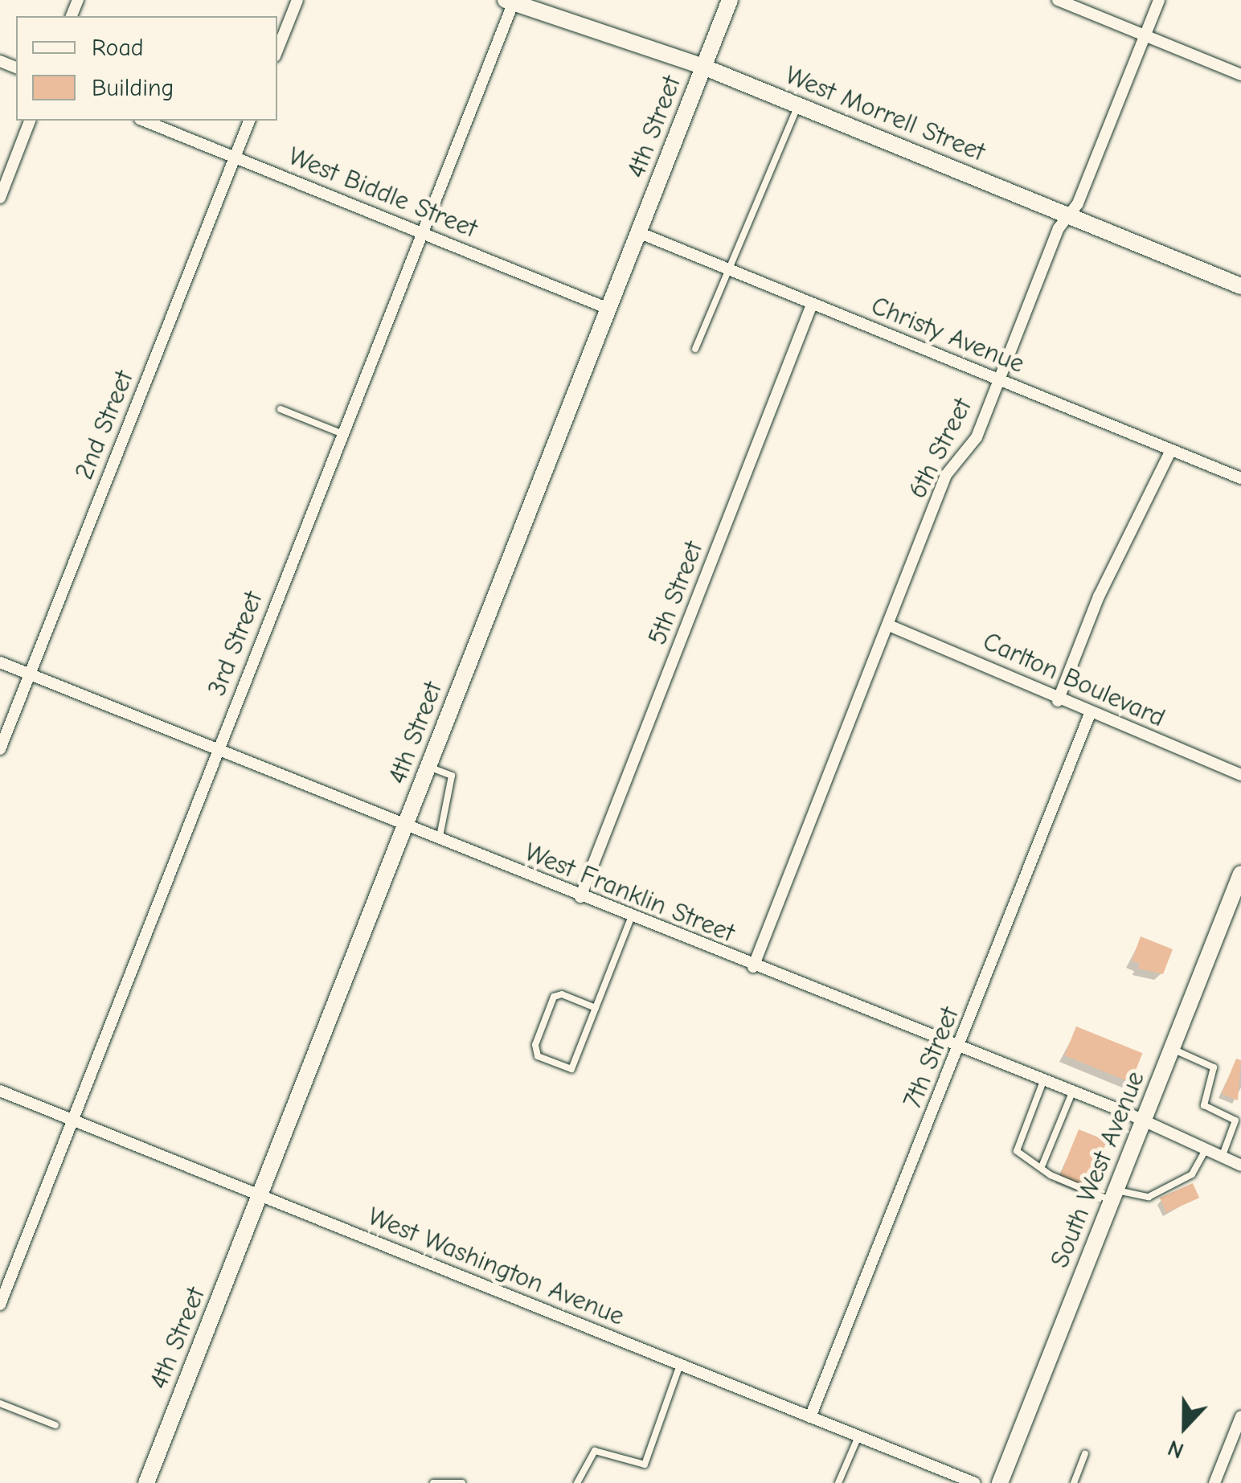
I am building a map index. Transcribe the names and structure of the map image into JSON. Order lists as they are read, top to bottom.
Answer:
{
  "streets": {
    "street": [
      "West Morrell Street",
      "4th Street",
      "West Biddle Street",
      "Christy Avenue",
      "2nd Street",
      "6th Street",
      "5th Street",
      "3rd Street",
      "Carlton Boulevard",
      "West Franklin Street",
      "7th Street",
      "South West Avenue",
      "West Washington Avenue"
    ]
  },
  "crossings": [
    ["West Morrell Street", "4th Street"],
    ["West Morrell Street", "6th Street"],
    ["West Morrell Street", "3rd Street"],
    ["4th Street", "West Biddle Street"],
    ["4th Street", "Christy Avenue"],
    ["4th Street", "West Franklin Street"],
    ["4th Street", "West Washington Avenue"],
    ["West Biddle Street", "2nd Street"],
    ["West Biddle Street", "3rd Street"],
    ["Christy Avenue", "6th Street"],
    ["Christy Avenue", "5th Street"],
    ["2nd Street", "West Franklin Street"],
    ["6th Street", "Carlton Boulevard"],
    ["6th Street", "West Franklin Street"],
    ["5th Street", "West Franklin Street"],
    ["3rd Street", "West Franklin Street"],
    ["3rd Street", "West Washington Avenue"],
    ["Carlton Boulevard", "7th Street"],
    ["West Franklin Street", "7th Street"],
    ["West Franklin Street", "South West Avenue"],
    ["7th Street", "West Washington Avenue"]
  ],
  "legend": ["Road", "Building"],
  "north": "bottom"
}
